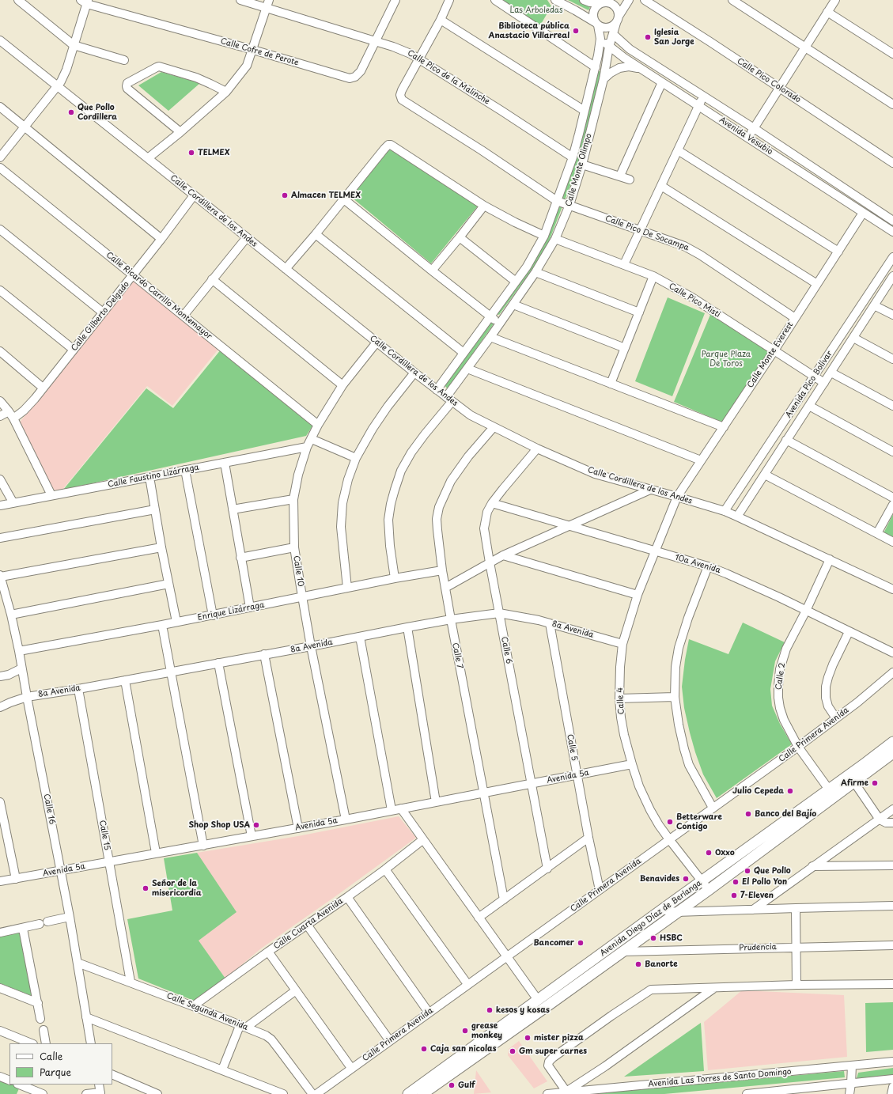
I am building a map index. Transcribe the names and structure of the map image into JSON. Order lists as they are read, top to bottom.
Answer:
{
  "streets": {
    "main road": ["Avenida Diego Díaz de Berlanga"],
    "street": [
      "Calle Cofre de Perote",
      "Calle Pico de la Malinche",
      "Calle Pico Colorado",
      "Avenida Vesubio",
      "Calle Monte Olimpo",
      "Calle Cordillera de los Andes",
      "Calle Pico De Socampa",
      "Calle Ricardo Carrillo Montemayor",
      "Calle Pico Misti",
      "Calle Gilberto Delgado",
      "Calle Monte Everest",
      "Avenida Pico Bolívar",
      "Calle Faustino Lizárraga",
      "10a Avenida",
      "Calle 10",
      "Enrique Lizárraga",
      "8a Avenida",
      "Calle 6",
      "Calle 7",
      "Calle 2",
      "Calle 4",
      "Calle Primera Avenida",
      "Calle 5",
      "Avenida 5a",
      "Calle 16",
      "Calle 15",
      "Calle Cuarta Avenida",
      "Prudencia",
      "Calle Segunda Avenida",
      "Avenida Las Torres de Santo Domingo"
    ]
  },
  "crossings": [
    ["Calle Cofre de Perote", "Calle Pico de la Malinche"],
    ["Calle Pico de la Malinche", "Calle Monte Olimpo"],
    ["Calle Pico de la Malinche", "Calle Pico De Socampa"],
    ["Avenida Vesubio", "Calle Monte Olimpo"],
    ["Avenida Vesubio", "Calle Monte Everest"],
    ["Calle Monte Olimpo", "Calle Cordillera de los Andes"],
    ["Calle Monte Olimpo", "Calle Pico De Socampa"],
    ["Calle Monte Olimpo", "Calle Pico Misti"],
    ["Calle Monte Olimpo", "Enrique Lizárraga"],
    ["Calle Cordillera de los Andes", "Calle Gilberto Delgado"],
    ["Calle Cordillera de los Andes", "Calle Monte Everest"],
    ["Calle Cordillera de los Andes", "Avenida Pico Bolívar"],
    ["Calle Cordillera de los Andes", "Calle 10"],
    ["Calle Cordillera de los Andes", "Calle 6"],
    ["Calle Cordillera de los Andes", "Calle 7"],
    ["Calle Cordillera de los Andes", "Calle 2"],
    ["Calle Cordillera de los Andes", "Calle 4"],
    ["Calle Pico De Socampa", "Calle Monte Everest"],
    ["Calle Ricardo Carrillo Montemayor", "Calle Gilberto Delgado"],
    ["Calle Ricardo Carrillo Montemayor", "Calle 10"],
    ["Calle Pico Misti", "Calle Monte Everest"],
    ["Calle Pico Misti", "Avenida Pico Bolívar"],
    ["Calle Monte Everest", "Calle 4"],
    ["Calle Faustino Lizárraga", "Calle 10"],
    ["10a Avenida", "Calle 6"],
    ["10a Avenida", "Calle 2"],
    ["10a Avenida", "Calle 4"],
    ["Calle 10", "Enrique Lizárraga"],
    ["Calle 10", "8a Avenida"],
    ["Calle 10", "Avenida 5a"],
    ["Enrique Lizárraga", "Calle 7"],
    ["Enrique Lizárraga", "Calle 16"],
    ["8a Avenida", "Calle 6"],
    ["8a Avenida", "Calle 7"],
    ["8a Avenida", "Calle 4"],
    ["8a Avenida", "Calle 5"],
    ["8a Avenida", "Calle 16"],
    ["8a Avenida", "Calle 15"],
    ["Calle 6", "Avenida 5a"],
    ["Calle 7", "Avenida 5a"],
    ["Calle 2", "Calle Primera Avenida"],
    ["Calle 2", "Avenida Diego Díaz de Berlanga"],
    ["Calle 4", "Calle Primera Avenida"],
    ["Calle 4", "Avenida 5a"],
    ["Calle 4", "Avenida Diego Díaz de Berlanga"],
    ["Calle Primera Avenida", "Calle 5"],
    ["Calle 5", "Avenida 5a"],
    ["Avenida 5a", "Calle 16"],
    ["Avenida 5a", "Calle 15"],
    ["Calle 16", "Calle Segunda Avenida"],
    ["Calle 15", "Calle Segunda Avenida"],
    ["Avenida Diego Díaz de Berlanga", "Prudencia"],
    ["Calle Cuarta Avenida", "Calle Segunda Avenida"]
  ],
  "parks": ["Las Arboledas", "Parque Plaza De Toros"],
  "places": [
    "Biblioteca pública Anastacio Villarreal",
    "Iglesia San Jorge",
    "Que Pollo Cordillera",
    "TELMEX",
    "Almacen TELMEX",
    "Afirme",
    "Julio Cepeda",
    "Banco del Bajío",
    "Betterware Contigo",
    "Shop Shop USA",
    "Oxxo",
    "Que Pollo",
    "Benavides",
    "El Pollo Yon",
    "Señor de la misericordia",
    "7-Eleven",
    "HSBC",
    "Bancomer",
    "Banorte",
    "kesos y kosas",
    "grease monkey",
    "mister pizza",
    "Caja san nicolas",
    "Gm super carnes",
    "Gulf"
  ],
  "legend": ["Calle", "Parque"]
}
